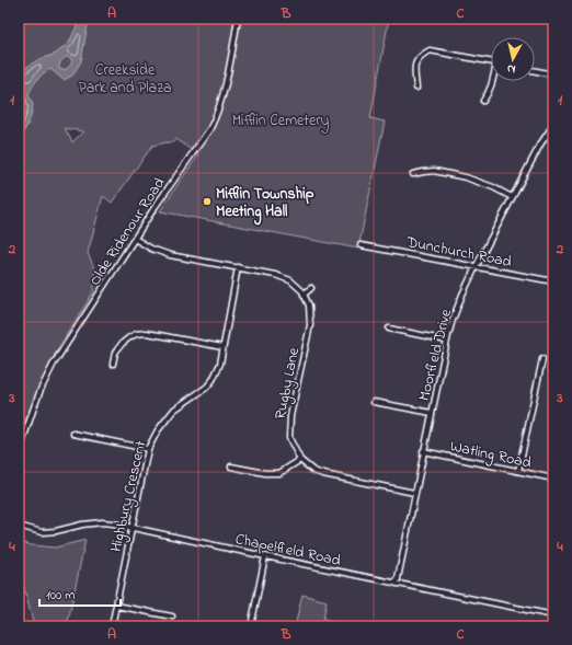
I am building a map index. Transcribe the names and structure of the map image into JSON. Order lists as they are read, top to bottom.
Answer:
{
  "streets": {
    "street": [
      "Olde Ridenour Road",
      "Dunchurch Road",
      "Moorfield Drive",
      "Rugby Lane",
      "Watling Road",
      "Highbury Crescent",
      "Chapelfield Road"
    ]
  },
  "crossings": [
    ["Olde Ridenour Road", "Rugby Lane"],
    ["Dunchurch Road", "Moorfield Drive"],
    ["Moorfield Drive", "Rugby Lane"],
    ["Moorfield Drive", "Watling Road"],
    ["Moorfield Drive", "Chapelfield Road"],
    ["Rugby Lane", "Highbury Crescent"],
    ["Highbury Crescent", "Chapelfield Road"]
  ],
  "parks": ["Creekside Park and Plaza", "Mifflin Cemetery"],
  "places": ["Mifflin Township Meeting Hall"],
  "scale_bar": "100 m",
  "north": "bottom",
  "grid": {
    "columns": ["A", "B", "C"],
    "rows": [
      "1",
      "2",
      "3",
      "4"
    ]
  }
}
